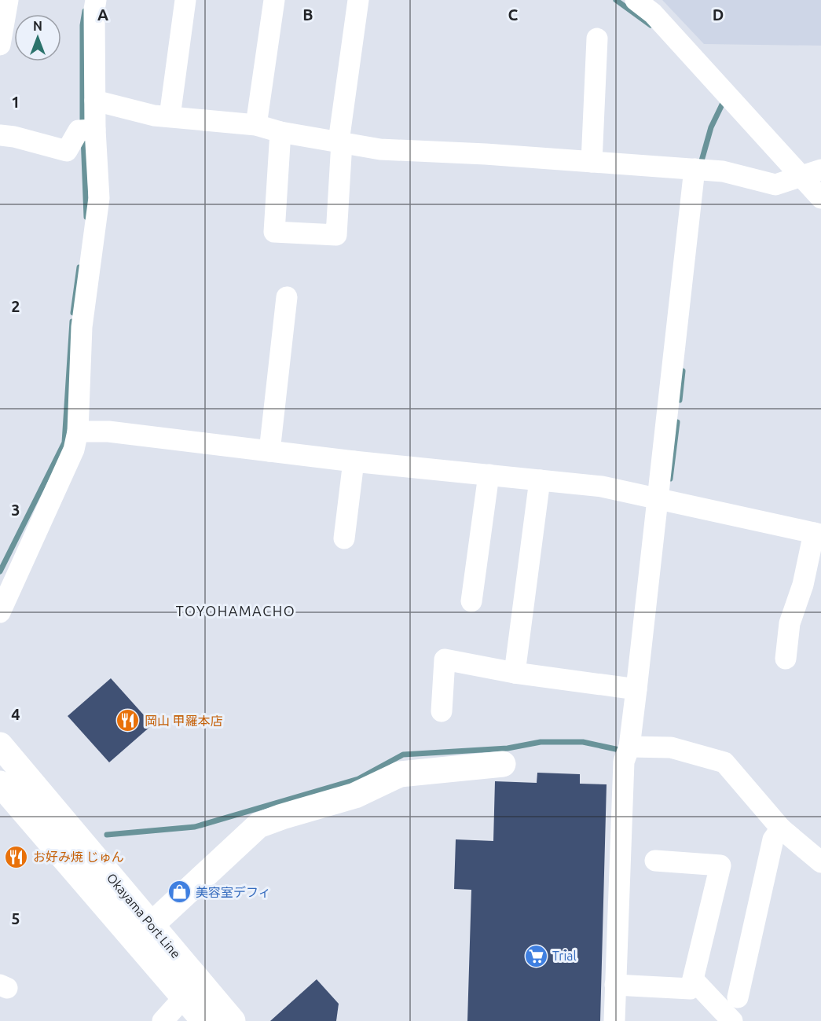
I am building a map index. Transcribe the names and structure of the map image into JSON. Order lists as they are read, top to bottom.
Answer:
{
  "streets": {
    "main road": ["Okayama Port Line"]
  },
  "districts": ["TOYOHAMACHO"],
  "places": {
    "restaurant": ["岡山 甲羅本店", "お好み焼 じゅん"],
    "shop": ["美容室デフィ"],
    "supermarket": ["Trial"]
  },
  "north": "top",
  "grid": {
    "columns": [
      "A",
      "B",
      "C",
      "D"
    ],
    "rows": [
      "1",
      "2",
      "3",
      "4",
      "5"
    ]
  }
}
